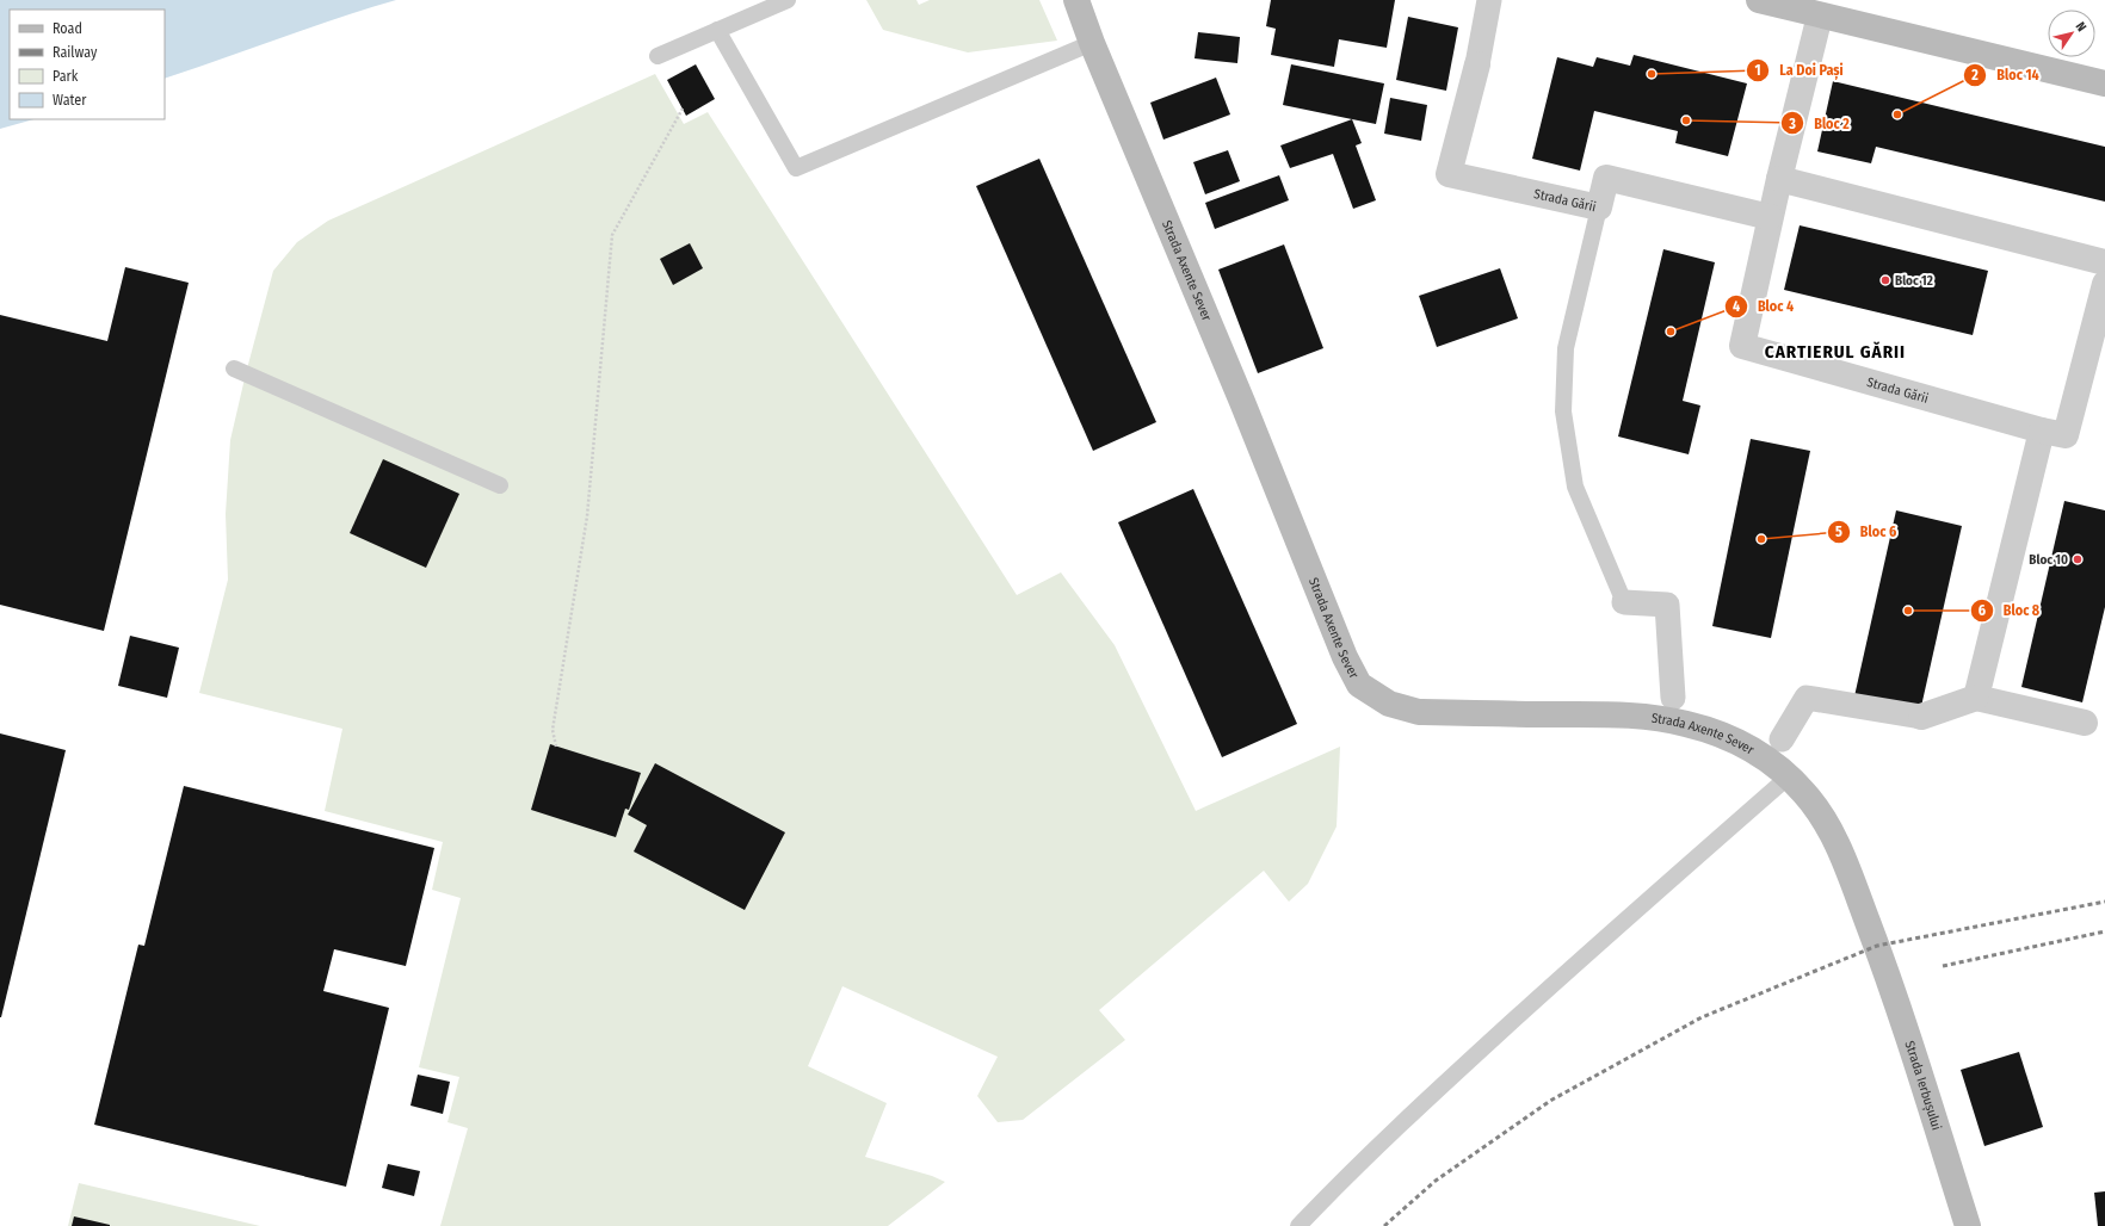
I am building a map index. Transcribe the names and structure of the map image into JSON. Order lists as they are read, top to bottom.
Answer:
{
  "streets": {
    "main road": ["Strada Axente Sever", "Strada Ierbușului"],
    "street": ["Strada Gării"]
  },
  "crossings": [
    ["Strada Axente Sever", "Strada Ierbușului"]
  ],
  "districts": ["CARTIERUL GĂRII"],
  "places": [
    "La Doi Pași",
    "Bloc 14",
    "Bloc 2",
    "Bloc 12",
    "Bloc 4",
    "Bloc 6",
    "Bloc 10",
    "Bloc 8"
  ],
  "legend": [
    "Road",
    "Railway",
    "Park",
    "Water"
  ],
  "north": "top right"
}
